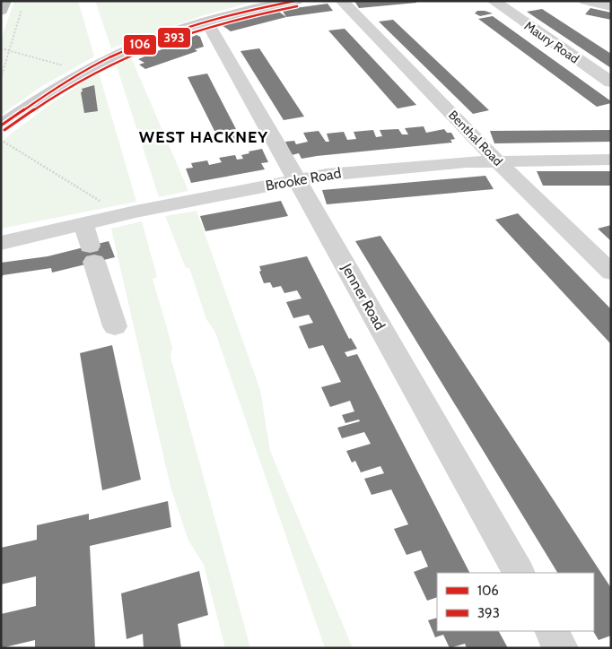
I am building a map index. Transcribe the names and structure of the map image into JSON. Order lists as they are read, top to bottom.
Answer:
{
  "streets": {
    "street": [
      "Maury Road",
      "Benthal Road",
      "Brooke Road",
      "Jenner Road"
    ]
  },
  "crossings": [
    ["Benthal Road", "Brooke Road"],
    ["Brooke Road", "Jenner Road"]
  ],
  "districts": ["WEST HACKNEY"],
  "lines": ["transit line 106", "transit line 393"],
  "legend": ["106", "393"]
}
